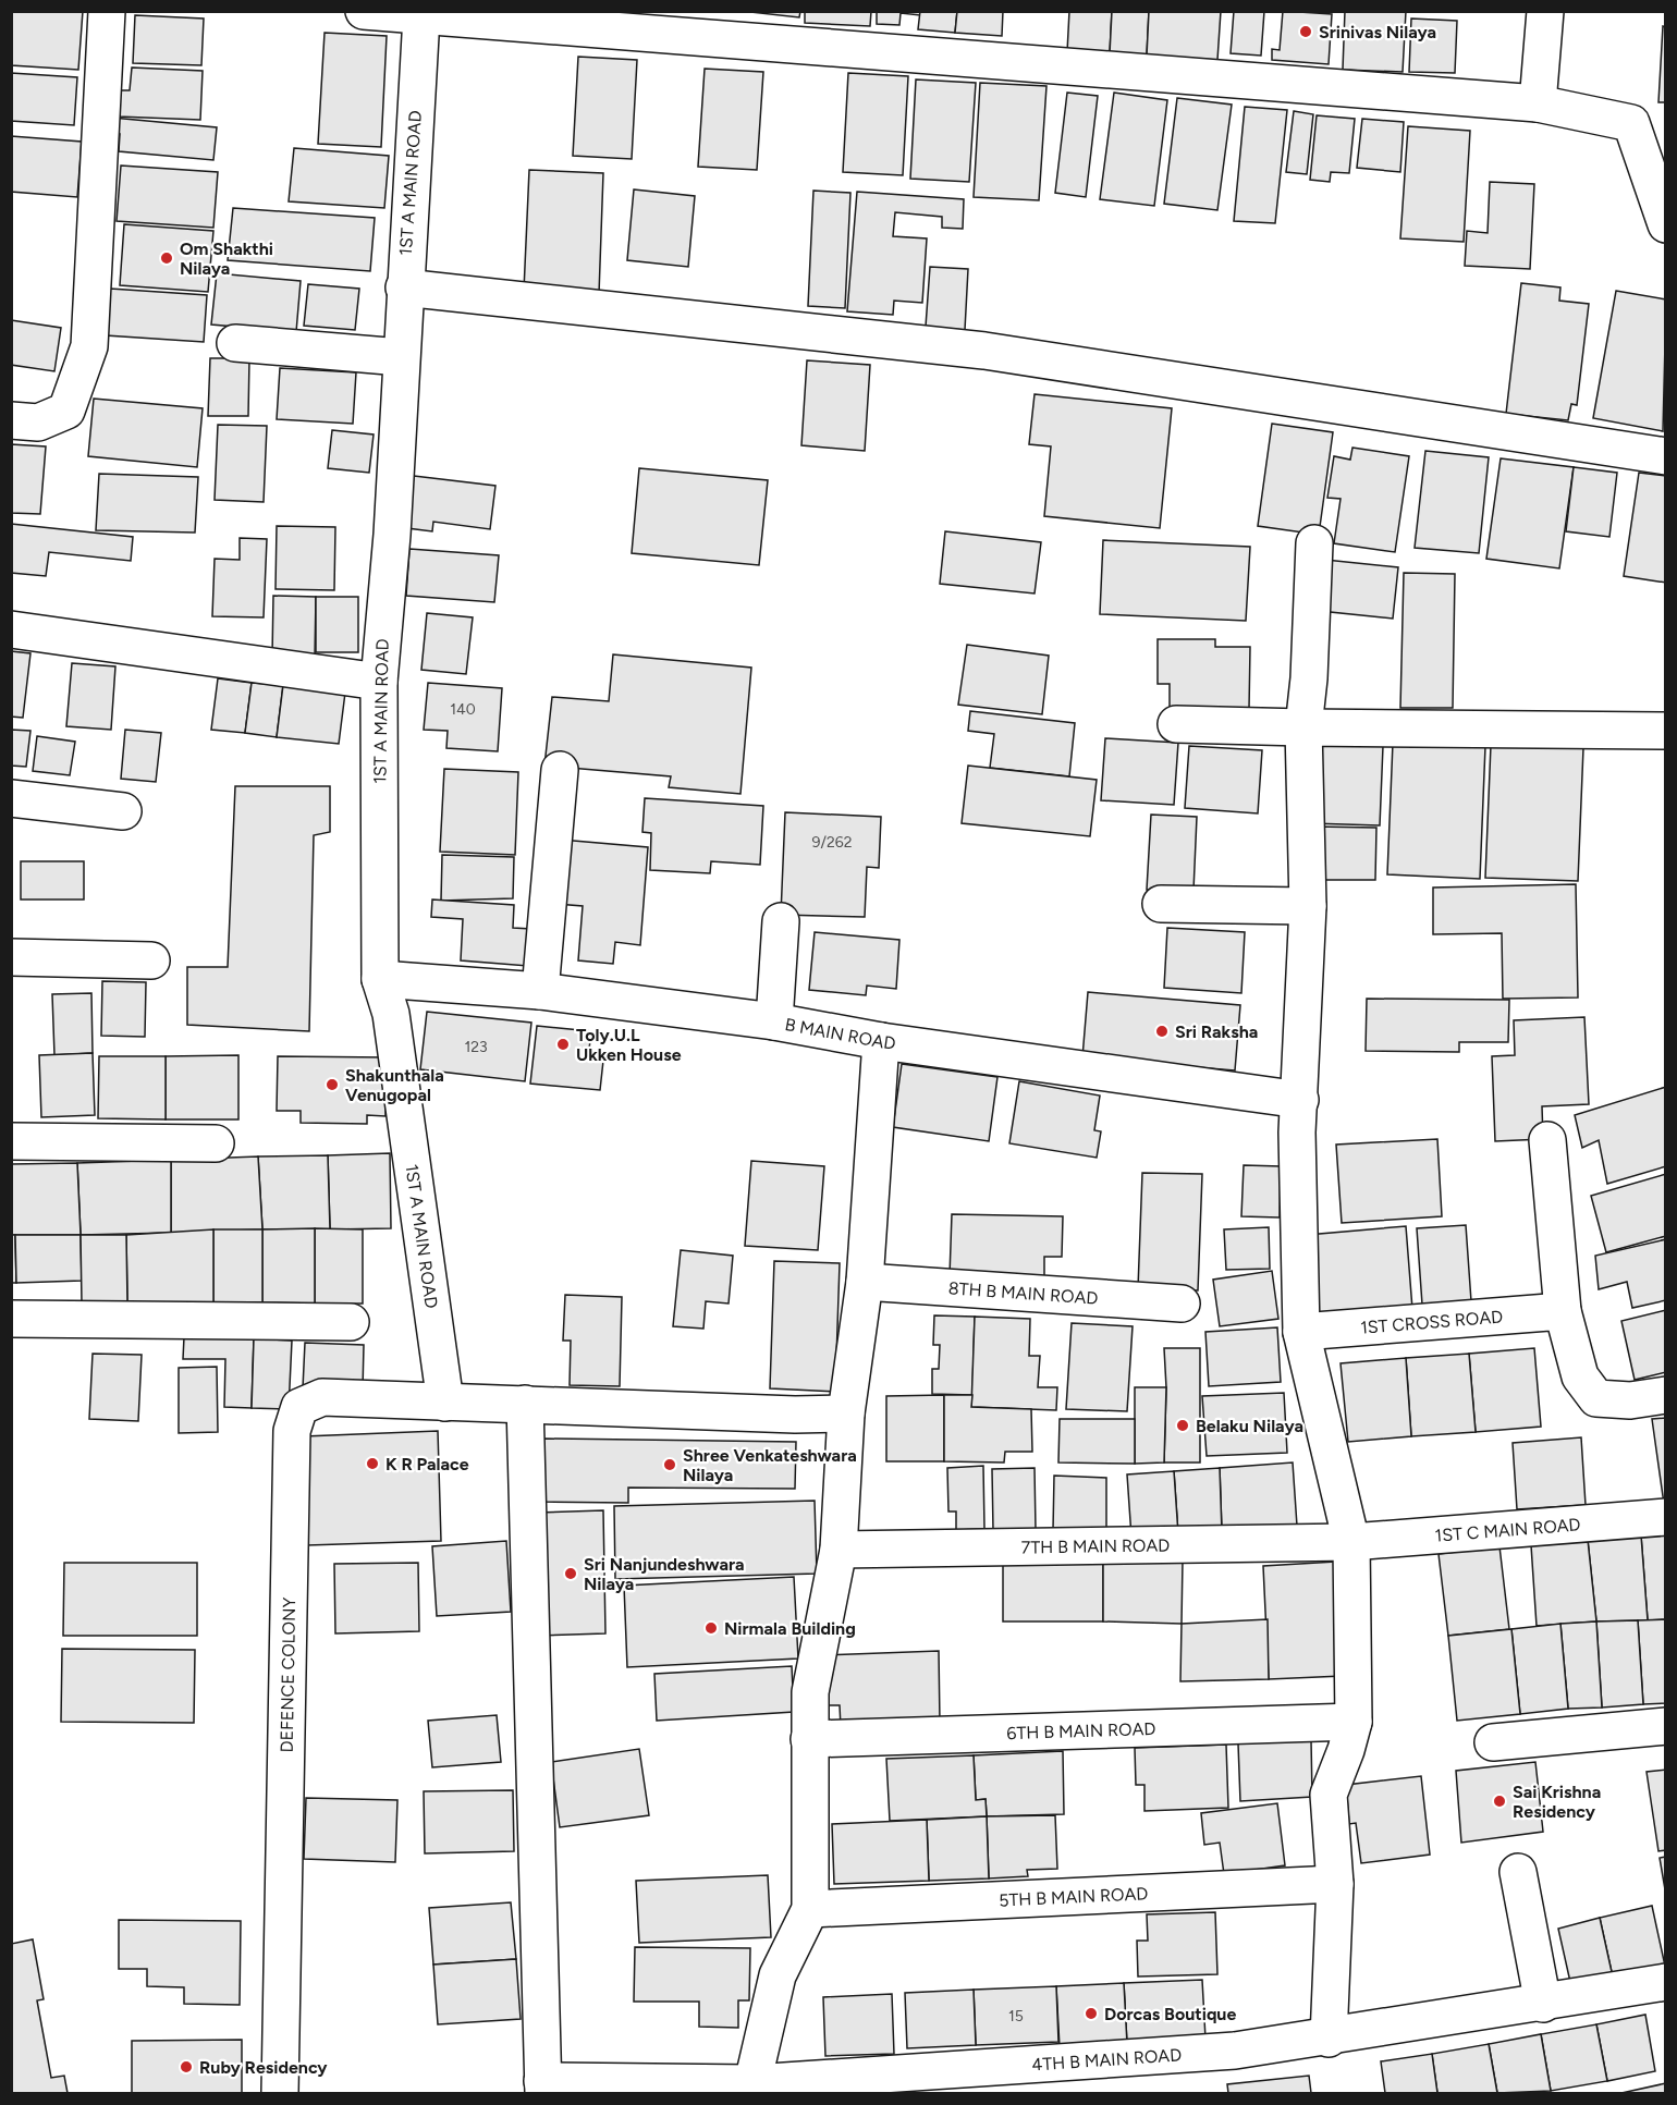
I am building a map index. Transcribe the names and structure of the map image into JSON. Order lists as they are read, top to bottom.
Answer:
{
  "streets": {
    "street": [
      "1ST A MAIN ROAD",
      "B MAIN ROAD",
      "8TH B MAIN ROAD",
      "1ST CROSS ROAD",
      "1ST C MAIN ROAD",
      "7TH B MAIN ROAD",
      "DEFENCE COLONY",
      "6TH B MAIN ROAD",
      "5TH B MAIN ROAD",
      "4TH B MAIN ROAD"
    ]
  },
  "crossings": [
    ["1ST A MAIN ROAD", "B MAIN ROAD"],
    ["1ST A MAIN ROAD", "DEFENCE COLONY"],
    ["1ST C MAIN ROAD", "7TH B MAIN ROAD"]
  ],
  "places": [
    "Srinivas Nilaya",
    "Om Shakthi Nilaya",
    "Sri Raksha",
    "Toly.U.L Ukken House",
    "Shakunthala Venugopal",
    "Belaku Nilaya",
    "K R Palace",
    "Shree Venkateshwara Nilaya",
    "Sri Nanjundeshwara Nilaya",
    "Nirmala Building",
    "Sai Krishna Residency",
    "Dorcas Boutique",
    "Ruby Residency"
  ],
  "house_numbers": [
    "140",
    "9/262",
    "123",
    "15"
  ]
}
